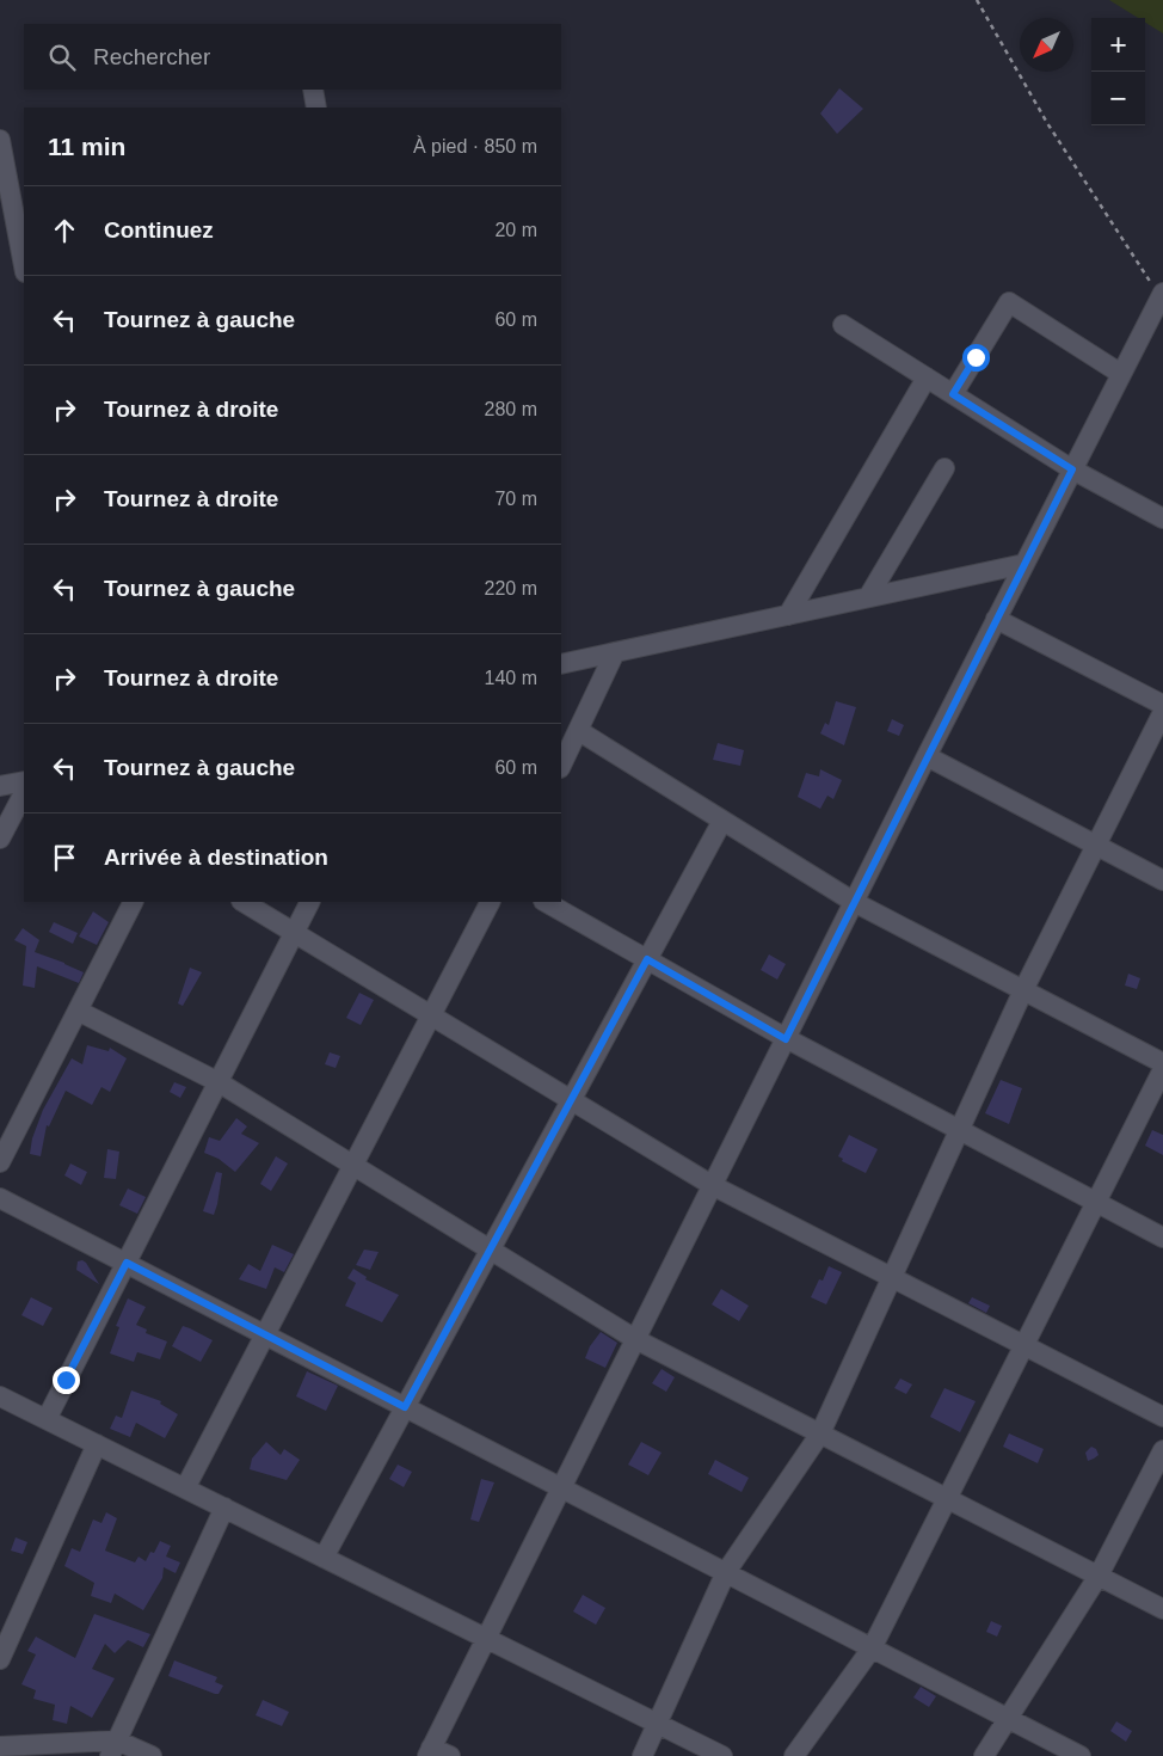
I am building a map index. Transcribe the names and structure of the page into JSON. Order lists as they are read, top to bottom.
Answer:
{
  "north": "bottom left",
  "page": {
    "map_buttons": ["+", "−"],
    "search": "Rechercher",
    "heading": ["11 min", "À pied · 850 m"],
    "list": [
      ["Continuez", "20 m"],
      ["Tournez à gauche", "60 m"],
      ["Tournez à droite", "280 m"],
      ["Tournez à droite", "70 m"],
      ["Tournez à gauche", "220 m"],
      ["Tournez à droite", "140 m"],
      ["Tournez à gauche", "60 m"],
      "Arrivée à destination"
    ]
  }
}
